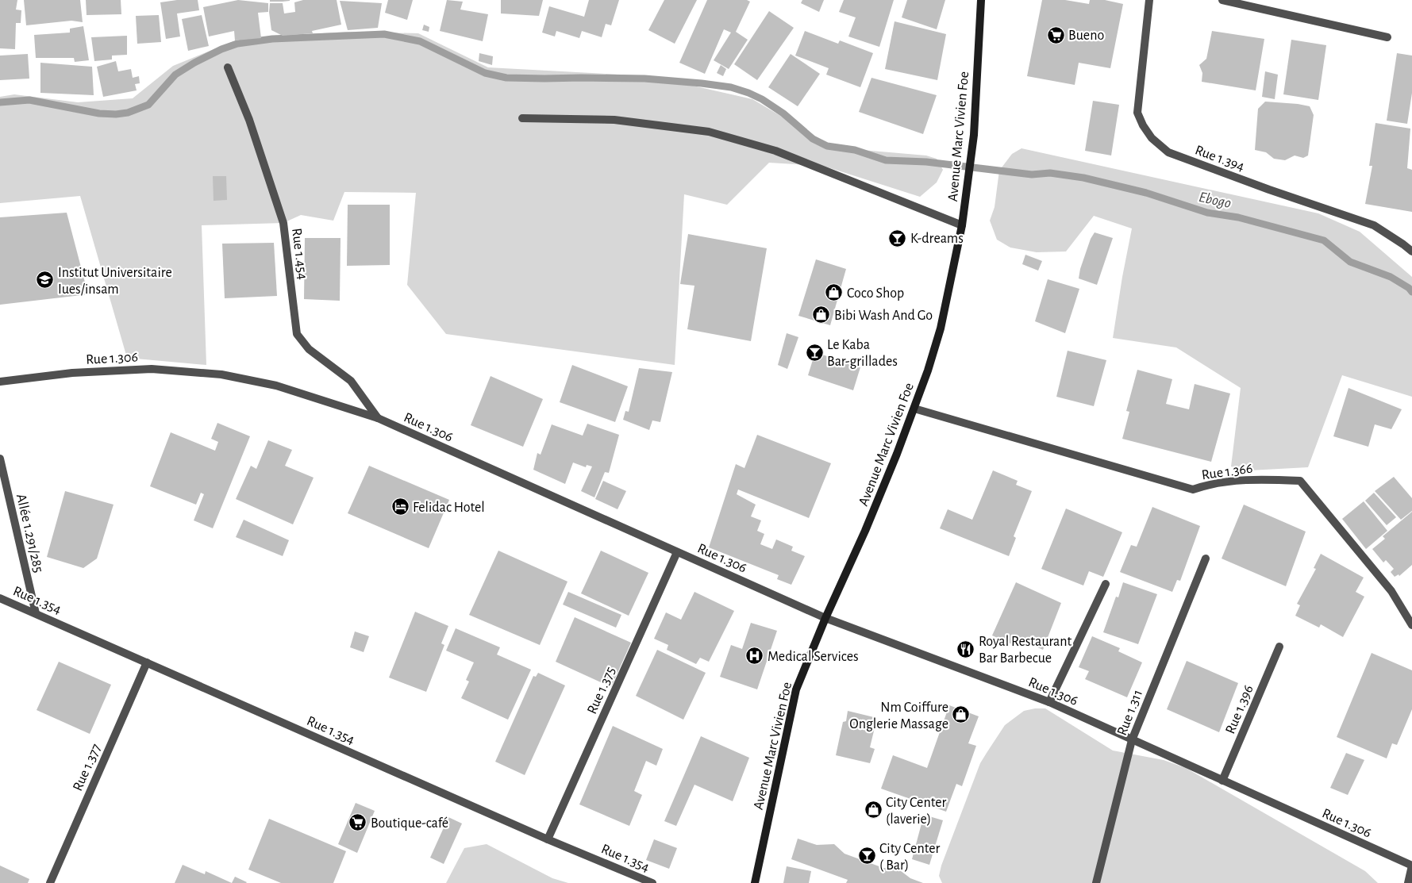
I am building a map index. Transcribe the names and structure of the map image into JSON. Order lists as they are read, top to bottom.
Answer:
{
  "streets": {
    "main road": ["Avenue Marc Vivien Foe"],
    "street": [
      "Rue 1.394",
      "Rue 1.454",
      "Rue 1.306",
      "Rue 1.366",
      "Allée 1.291/285",
      "Rue 1.354",
      "Rue 1.375",
      "Rue 1.396",
      "Rue 1.311",
      "Rue 1.377"
    ]
  },
  "crossings": [
    ["Avenue Marc Vivien Foe", "Rue 1.306"],
    ["Avenue Marc Vivien Foe", "Rue 1.366"],
    ["Rue 1.454", "Rue 1.306"],
    ["Rue 1.306", "Rue 1.375"],
    ["Rue 1.306", "Rue 1.396"],
    ["Rue 1.306", "Rue 1.311"],
    ["Allée 1.291/285", "Rue 1.354"],
    ["Rue 1.354", "Rue 1.375"],
    ["Rue 1.354", "Rue 1.377"]
  ],
  "water": ["Ebogo"],
  "places": {
    "supermarket": ["Bueno", "Boutique-café"],
    "bar": ["K-dreams", "Le Kaba Bar-grillades", "City Center ( Bar)"],
    "school or university": ["Institut Universitaire Iues/insam"],
    "shop": [
      "Coco Shop",
      "Bibi Wash And Go",
      "Nm Coiffure Onglerie Massage",
      "City Center (laverie)"
    ],
    "hotel": ["Felidac Hotel"],
    "restaurant": ["Royal Restaurant Bar Barbecue"],
    "hospital": ["Medical Services"]
  }
}
